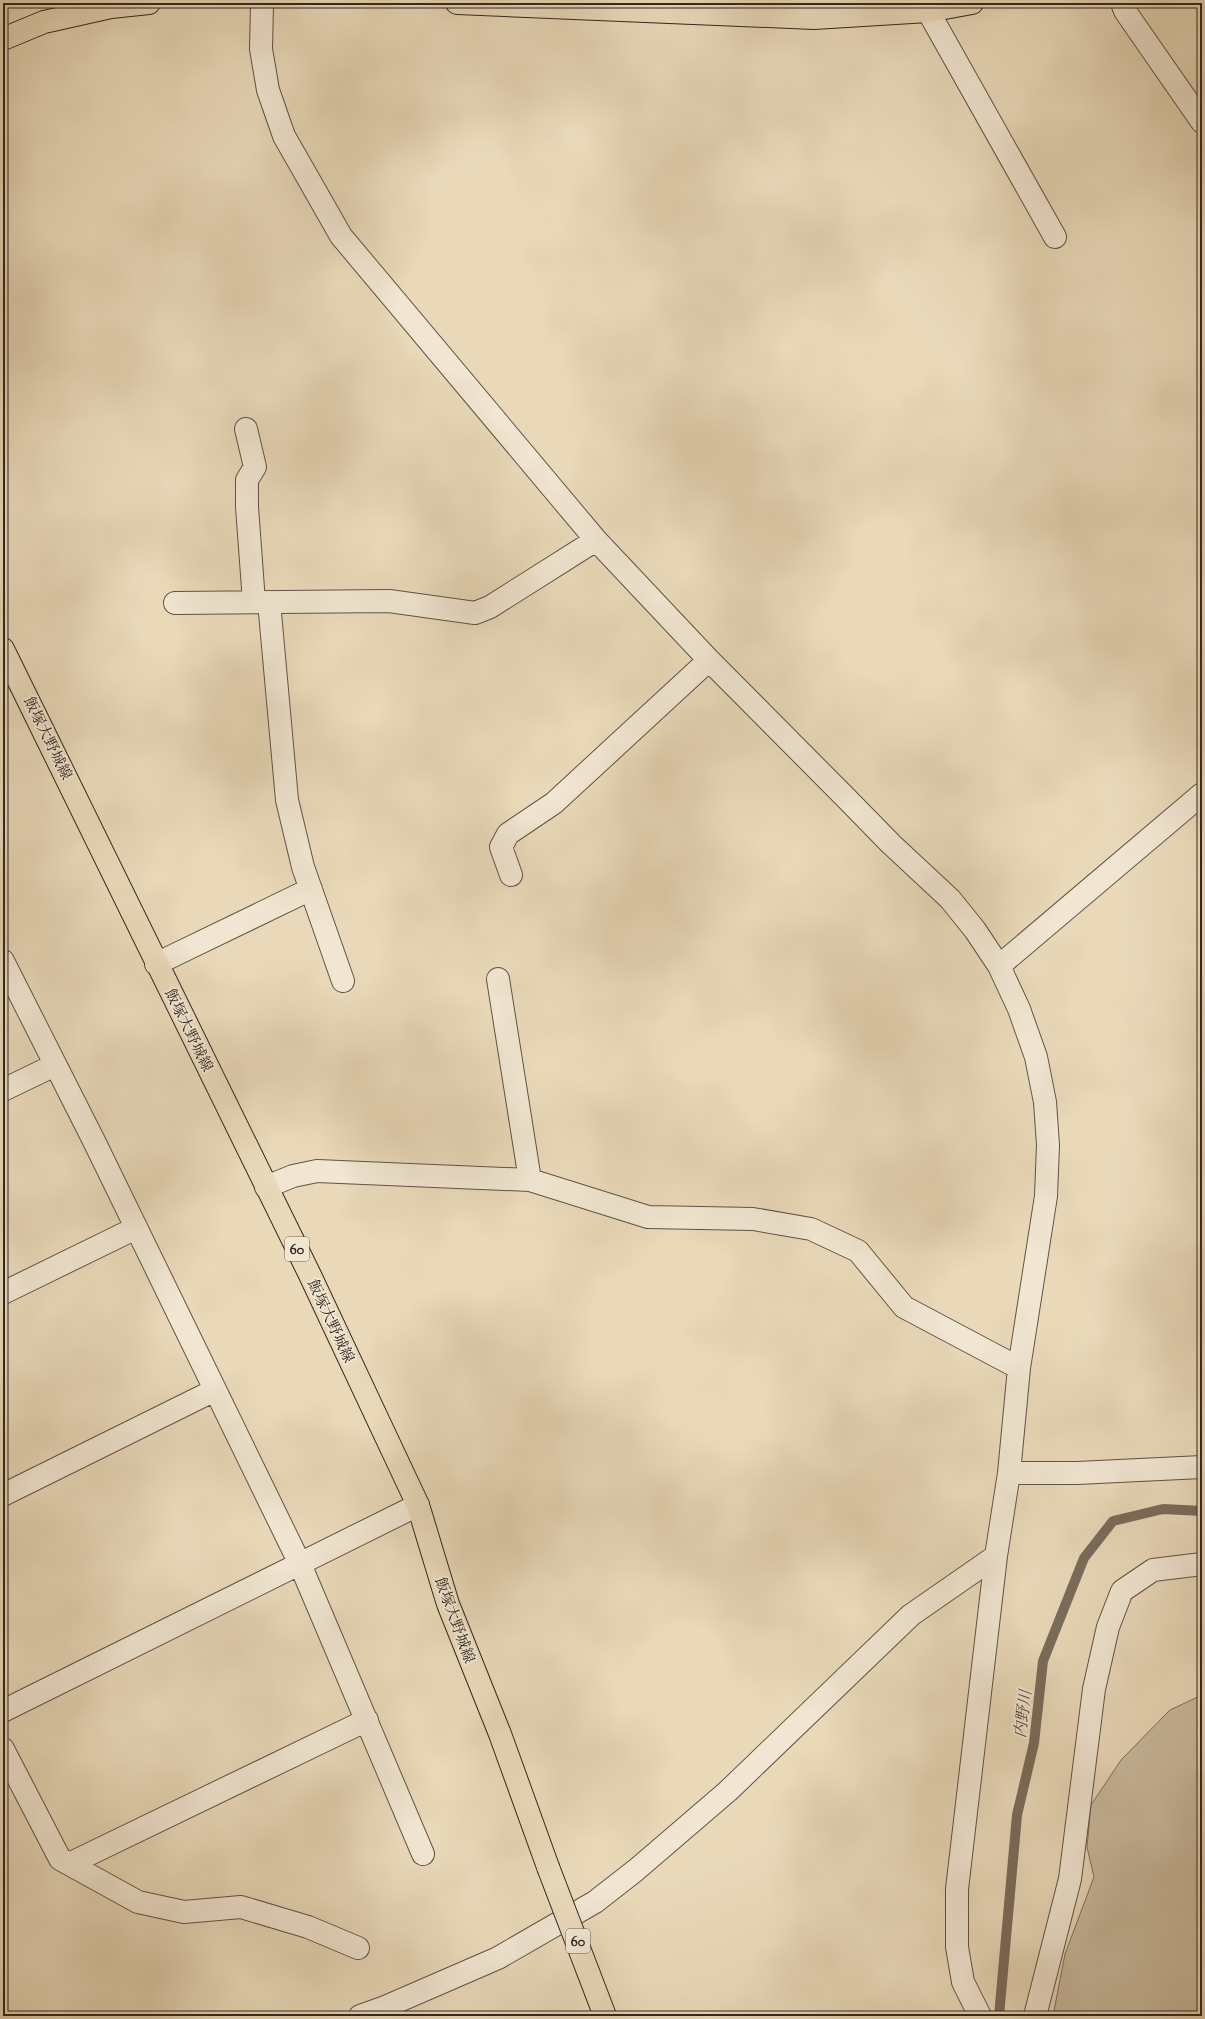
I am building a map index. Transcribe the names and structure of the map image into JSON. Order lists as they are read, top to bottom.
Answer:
{
  "streets": {
    "main road": ["飯塚大野城線", "60"]
  },
  "water": ["内野川"]
}
